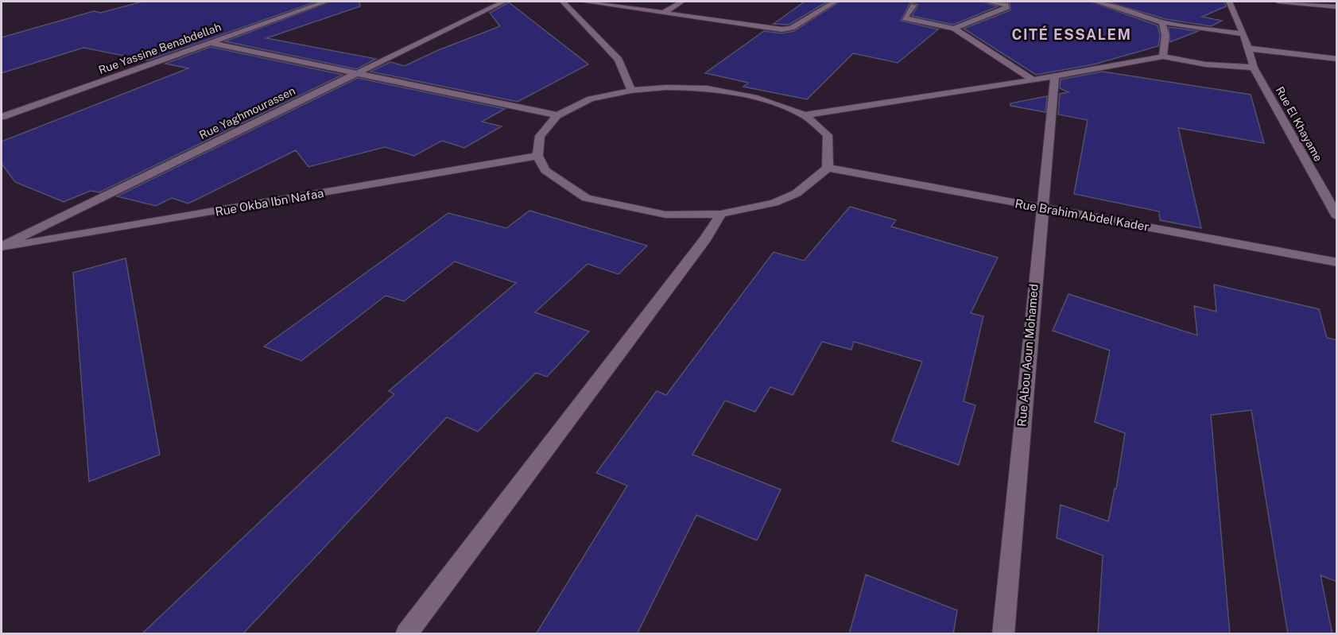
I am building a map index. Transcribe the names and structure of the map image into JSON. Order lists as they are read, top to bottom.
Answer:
{
  "streets": {
    "street": [
      "Rue Yassine Benabdellah",
      "Rue Yaghmourassen",
      "Rue El Khayame",
      "Rue Okba Ibn Nafaa",
      "Rue Brahim Abdel Kader",
      "Rue Abou Aoun Mohamed"
    ]
  },
  "crossings": [
    ["Rue Yaghmourassen", "Rue Okba Ibn Nafaa"],
    ["Rue Brahim Abdel Kader", "Rue Abou Aoun Mohamed"]
  ],
  "districts": ["CITÉ ESSALEM"]
}
